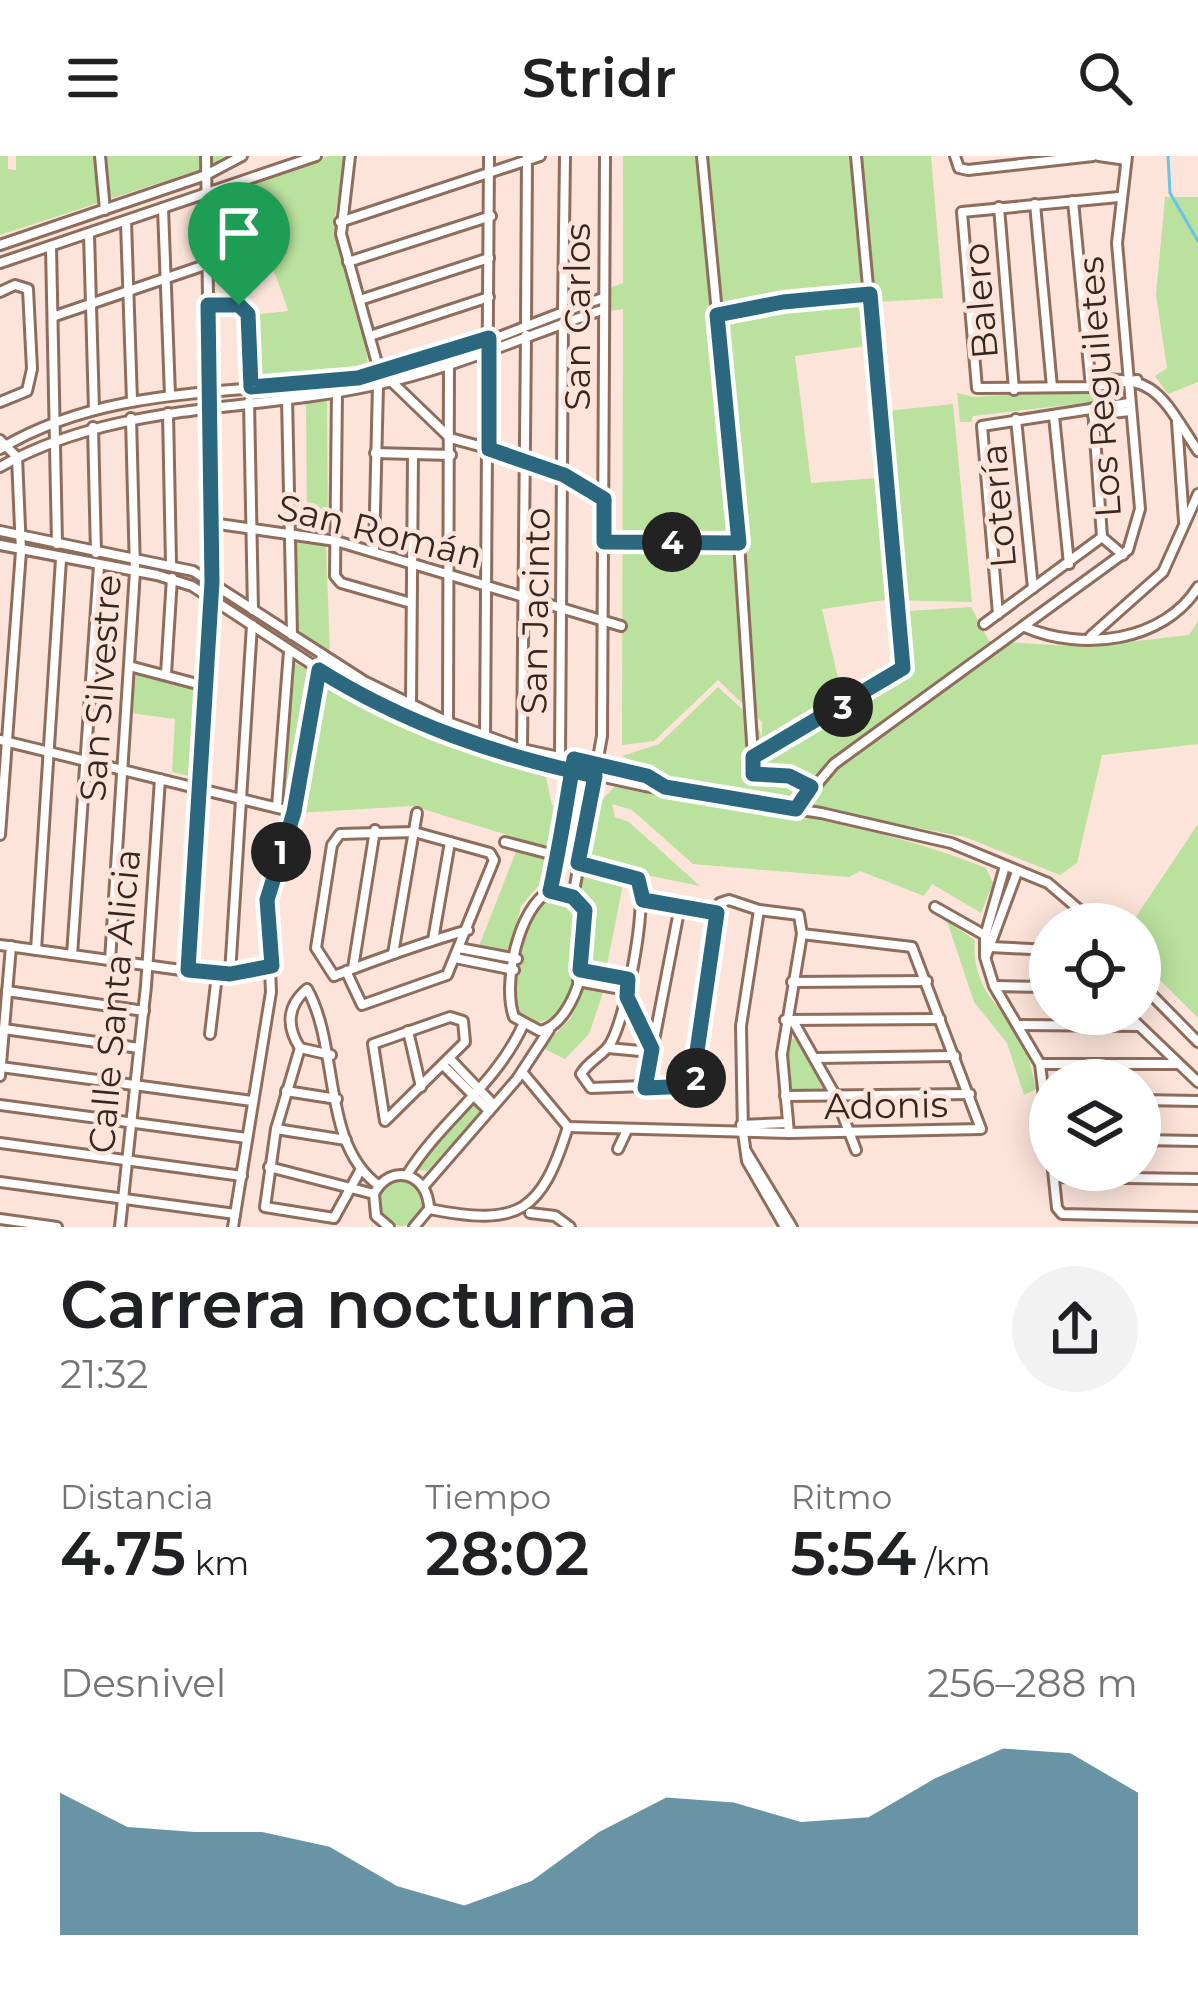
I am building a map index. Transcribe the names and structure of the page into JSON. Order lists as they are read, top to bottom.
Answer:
{
  "streets": {
    "street": [
      "Balero",
      "San Carlos",
      "Los Reguiletes",
      "Lotería",
      "San Román",
      "San Jacinto",
      "San Silvestre",
      "Calle Santa Alicia",
      "Adonis"
    ]
  },
  "crossings": [
    ["San Carlos", "San Román"],
    ["San Román", "San Jacinto"]
  ],
  "page": {
    "header": "Stridr",
    "pins": [
      "4",
      "3",
      "1",
      "2"
    ],
    "heading": ["Carrera nocturna", "21:32"],
    "stats": [
      ["Distancia", "4.75 km"],
      ["Tiempo", "28:02"],
      ["Ritmo", "5:54 /km"]
    ],
    "chart": ["Desnivel", "256–288 m"]
  }
}
